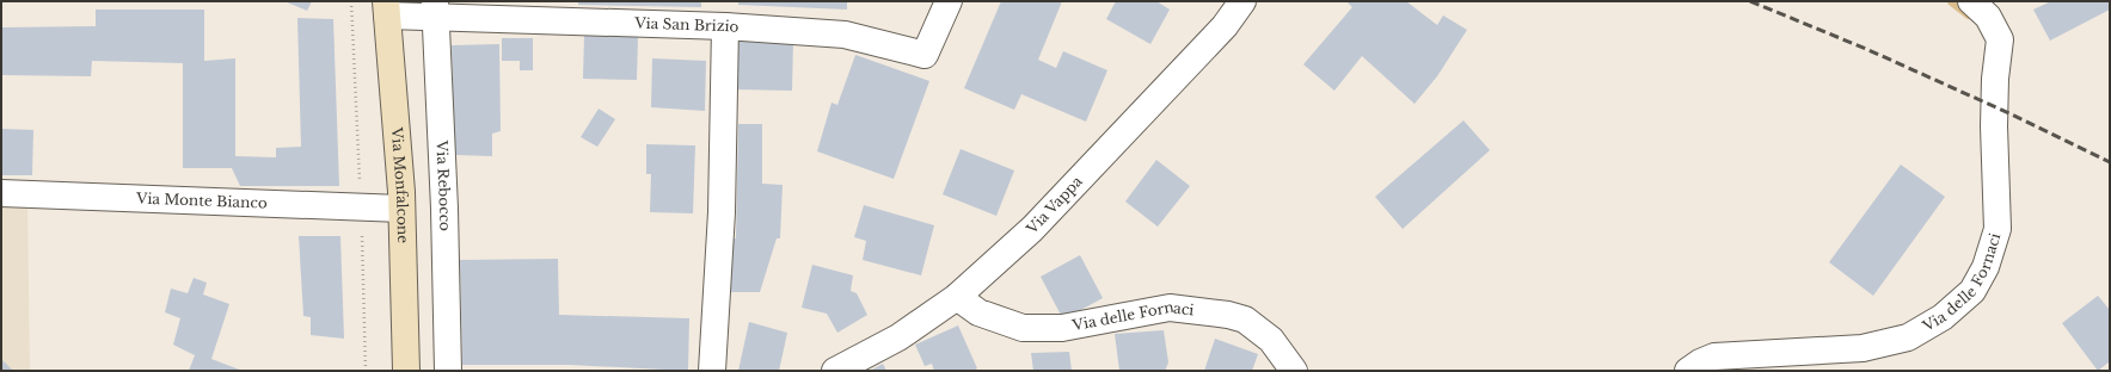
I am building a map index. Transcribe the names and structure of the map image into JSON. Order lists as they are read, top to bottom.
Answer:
{
  "streets": {
    "main road": ["Via Monfalcone"],
    "street": [
      "Via San Brizio",
      "Via Rebocco",
      "Via Monte Bianco",
      "Via Vappa",
      "Via delle Fornaci"
    ]
  },
  "crossings": [
    ["Via San Brizio", "Via Monfalcone"],
    ["Via San Brizio", "Via Rebocco"],
    ["Via Monfalcone", "Via Monte Bianco"],
    ["Via Vappa", "Via delle Fornaci"]
  ]
}
